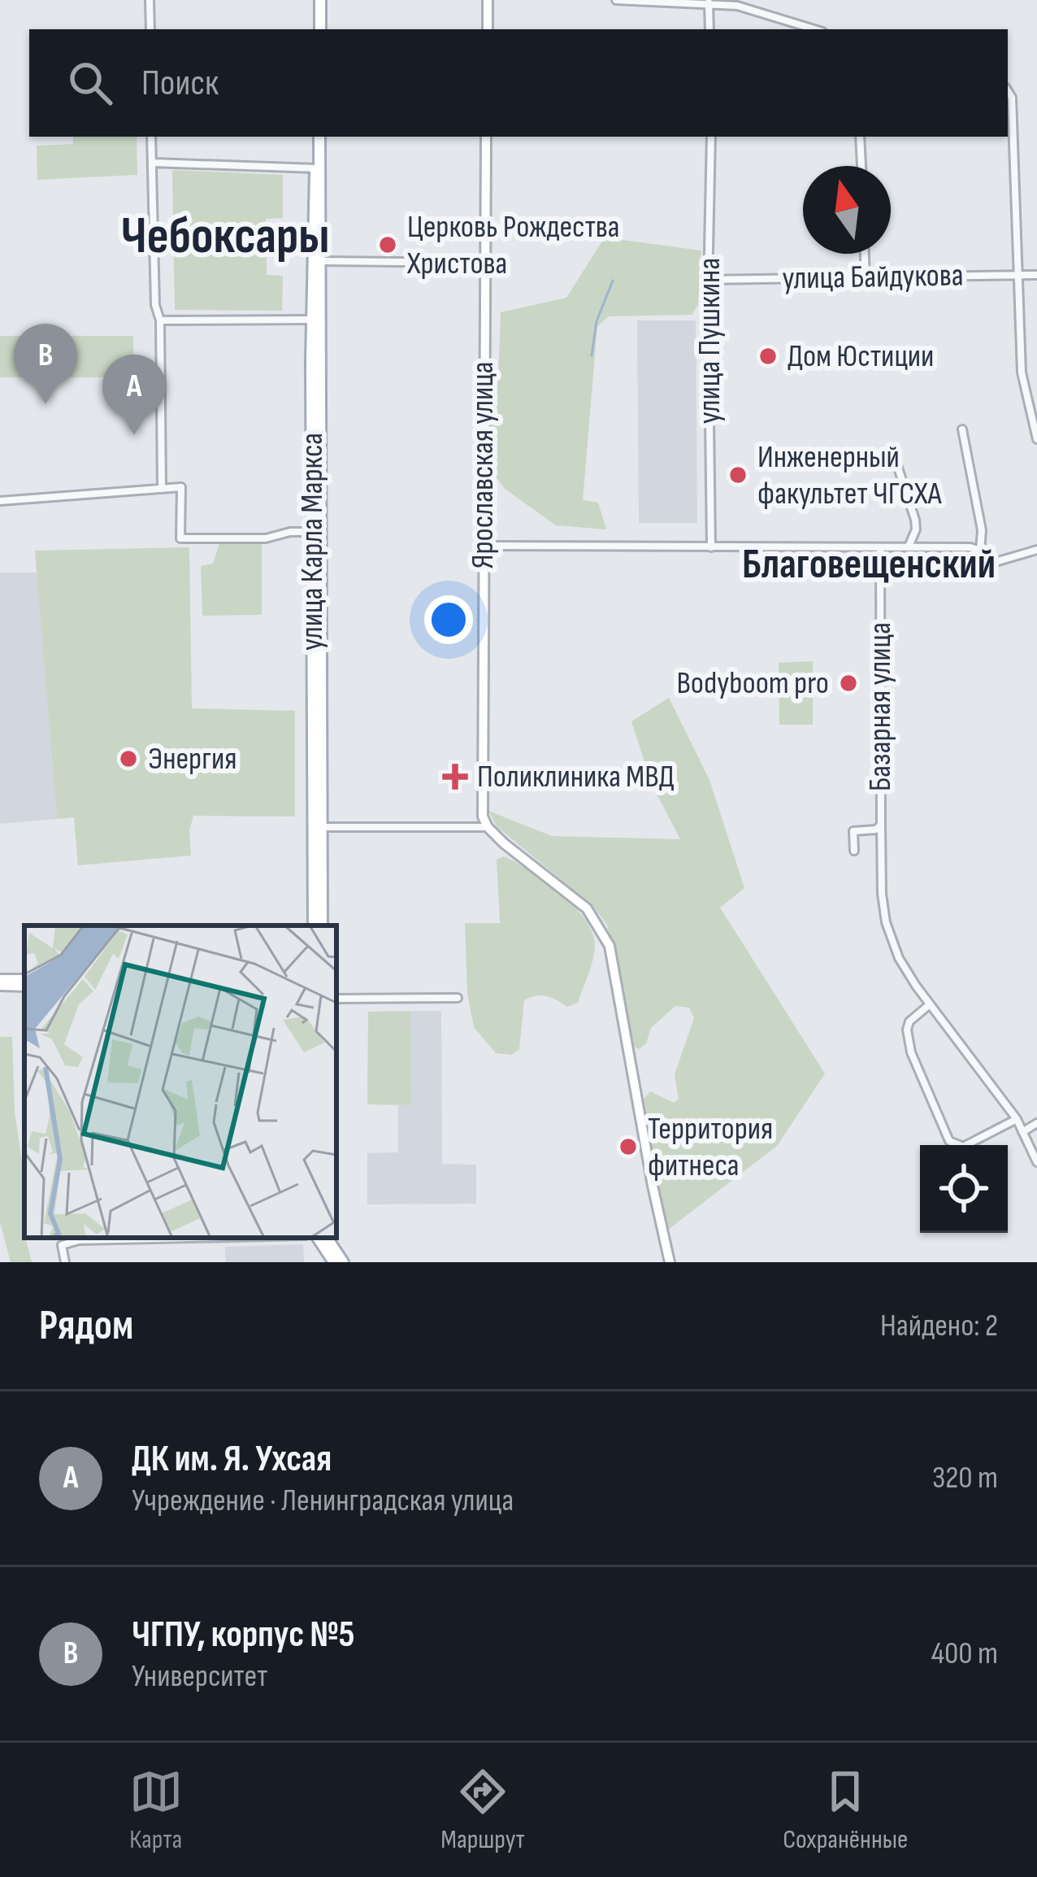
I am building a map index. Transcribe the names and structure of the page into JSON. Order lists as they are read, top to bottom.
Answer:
{
  "streets": {
    "main road": ["улица Карла Маркса"],
    "street": [
      "улица Байдукова",
      "улица Пушкина",
      "Ярославская улица",
      "Базарная улица"
    ]
  },
  "crossings": [
    ["улица Байдукова", "улица Пушкина"]
  ],
  "districts": ["Чебоксары", "Благовещенский"],
  "places": {
    "other": [
      "Церковь Рождества Христова",
      "Дом Юстиции",
      "Инженерный факультет ЧГСХА",
      "Bodyboom pro",
      "Энергия",
      "Территория фитнеса"
    ],
    "health": ["Поликлиника МВД"]
  },
  "north": "top",
  "page": {
    "search": "Поиск",
    "pins": ["B", "A"],
    "heading": ["Рядом", "Найдено: 2"],
    "list": [
      {
        "mark": "A",
        "name": "ДК им. Я. Ухсая",
        "note": "Учреждение · Ленинградская улица",
        "value": "320 m"
      },
      {
        "mark": "B",
        "name": "ЧГПУ, корпус №5",
        "note": "Университет",
        "value": "400 m"
      }
    ],
    "nav": ["Карта", "Маршрут", "Сохранённые"]
  }
}
